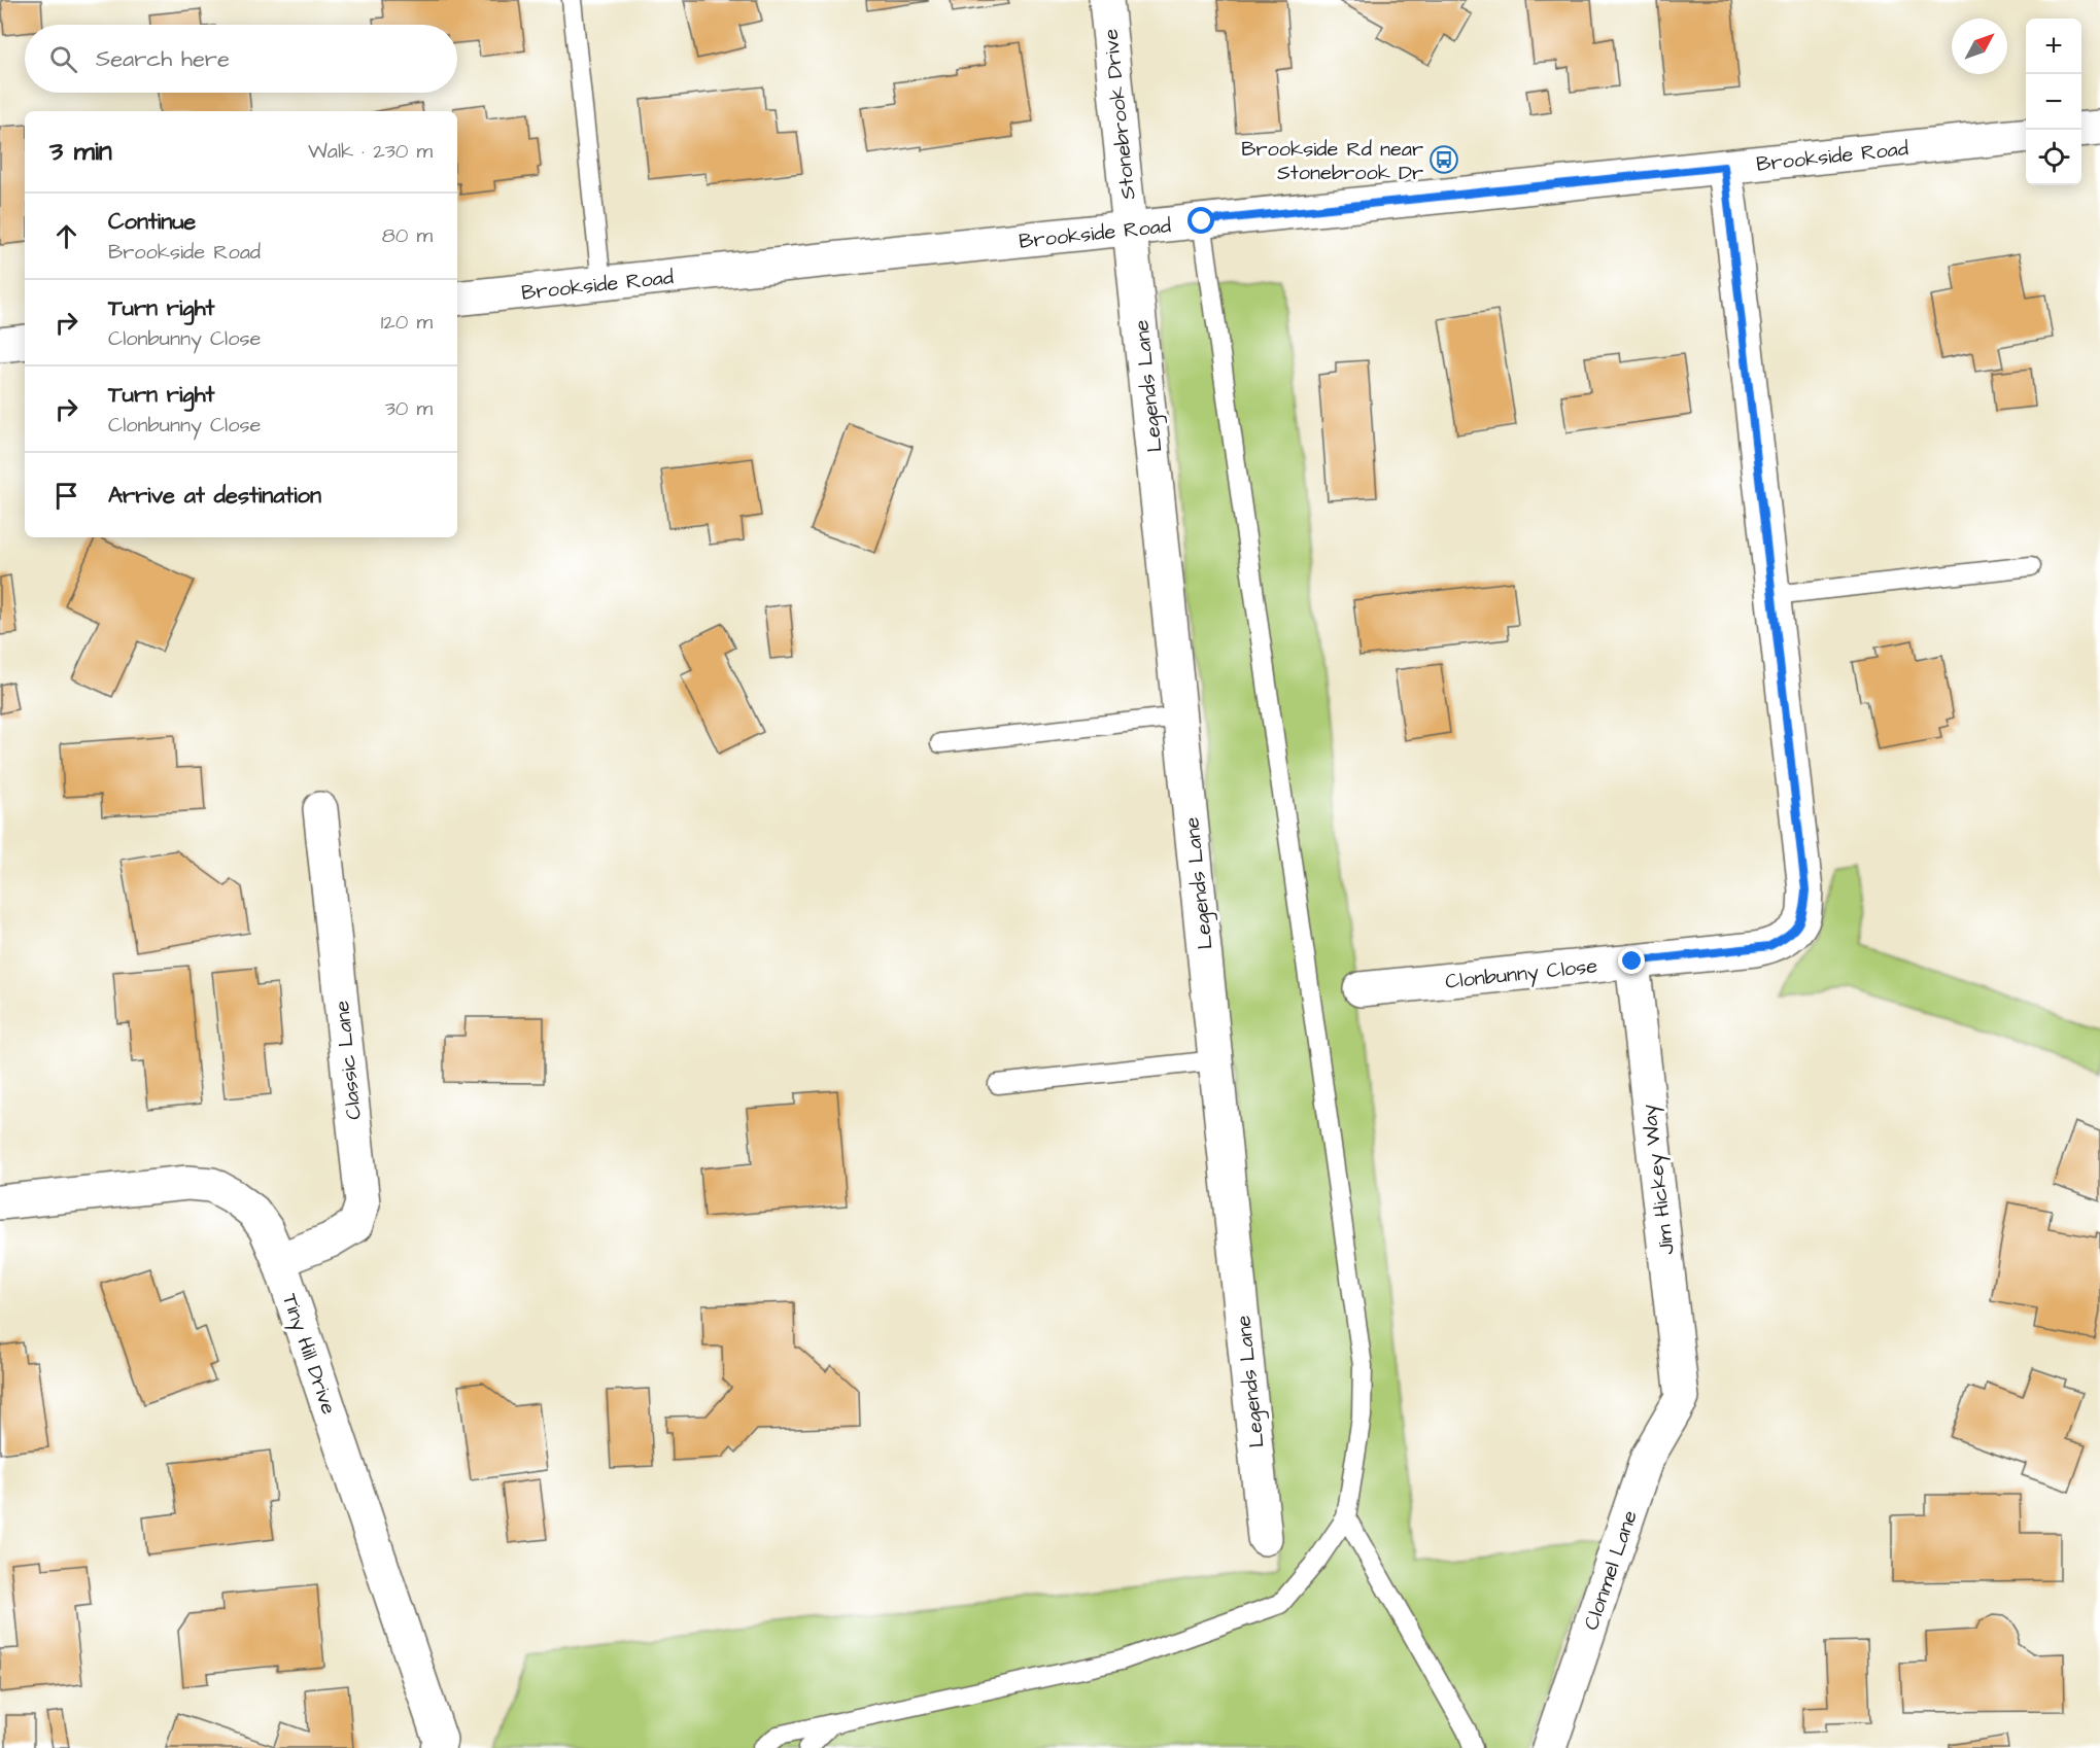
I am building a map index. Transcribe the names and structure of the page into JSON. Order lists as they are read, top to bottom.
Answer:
{
  "streets": {
    "street": [
      "Stonebrook Drive",
      "Brookside Road",
      "Legends Lane",
      "Clonbunny Close",
      "Classic Lane",
      "Jim Hickey Way",
      "Tiny Hill Drive",
      "Clonmel Lane"
    ]
  },
  "crossings": [
    ["Stonebrook Drive", "Brookside Road"],
    ["Stonebrook Drive", "Legends Lane"],
    ["Brookside Road", "Legends Lane"],
    ["Brookside Road", "Clonbunny Close"],
    ["Clonbunny Close", "Jim Hickey Way"],
    ["Classic Lane", "Tiny Hill Drive"],
    ["Jim Hickey Way", "Clonmel Lane"]
  ],
  "places": {
    "bus stop": ["Brookside Rd near Stonebrook Dr"]
  },
  "north": "top right",
  "page": {
    "map_buttons": ["+", "−"],
    "search": "Search here",
    "heading": ["3 min", "Walk · 230 m"],
    "list": [
      ["Continue", "Brookside Road", "80 m"],
      ["Turn right", "Clonbunny Close", "120 m"],
      ["Turn right", "Clonbunny Close", "30 m"],
      "Arrive at destination"
    ]
  }
}
